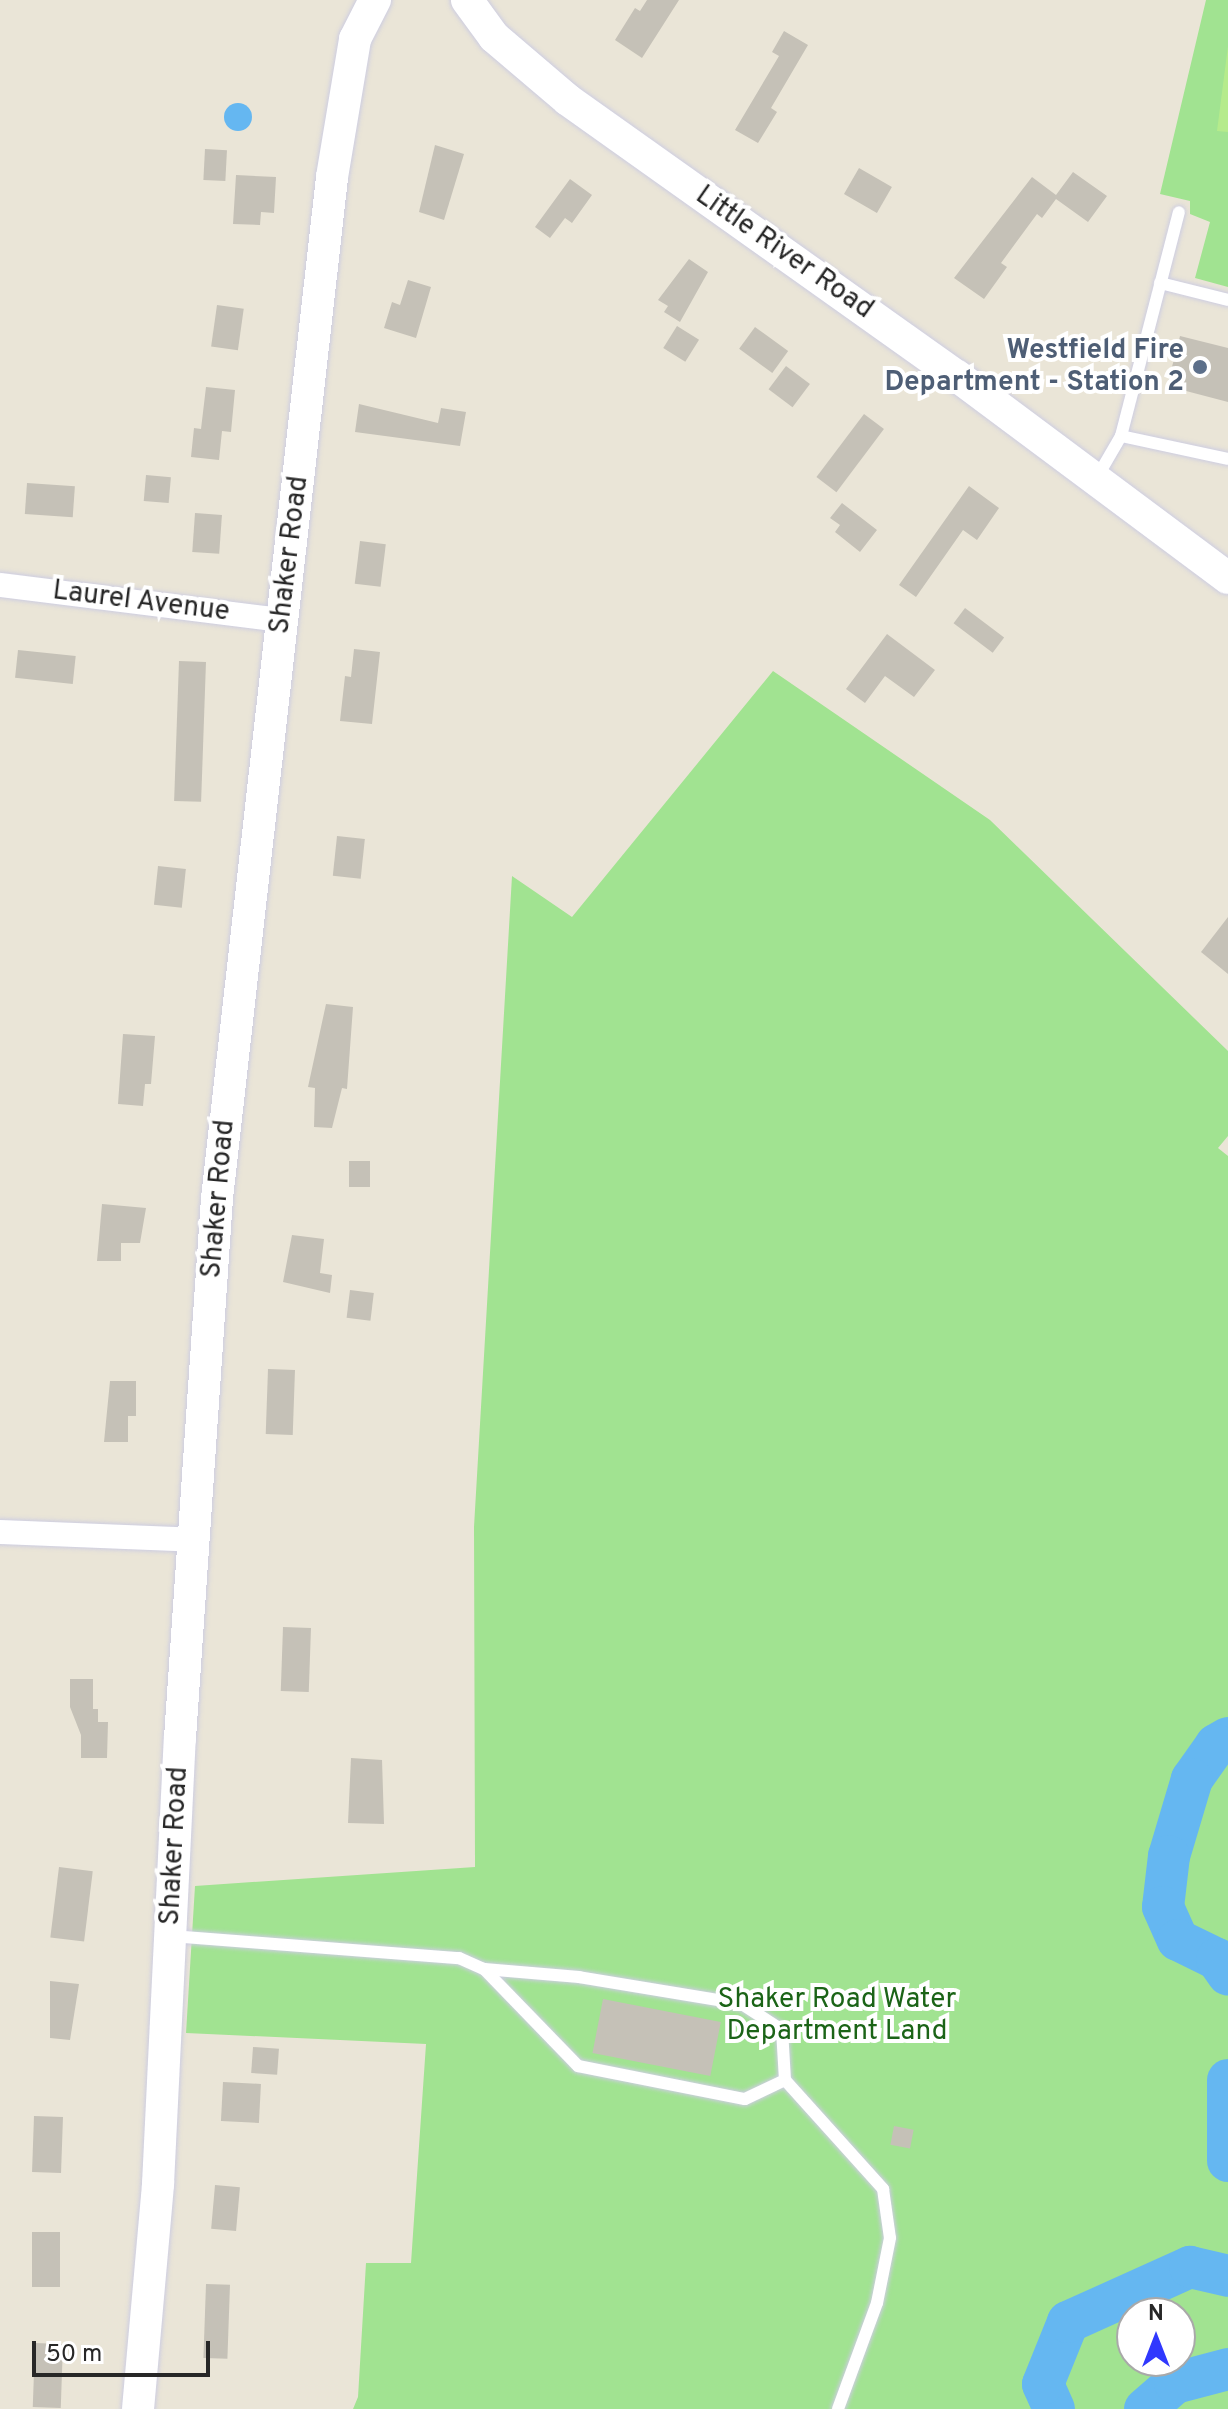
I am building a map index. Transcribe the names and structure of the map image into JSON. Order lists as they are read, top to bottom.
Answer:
{
  "streets": {
    "street": ["Little River Road", "Shaker Road", "Laurel Avenue"]
  },
  "crossings": [
    ["Shaker Road", "Laurel Avenue"]
  ],
  "parks": ["Shaker Road Water Department Land"],
  "places": ["Westfield Fire Department - Station 2"],
  "scale_bar": "50 m",
  "north": "top"
}
